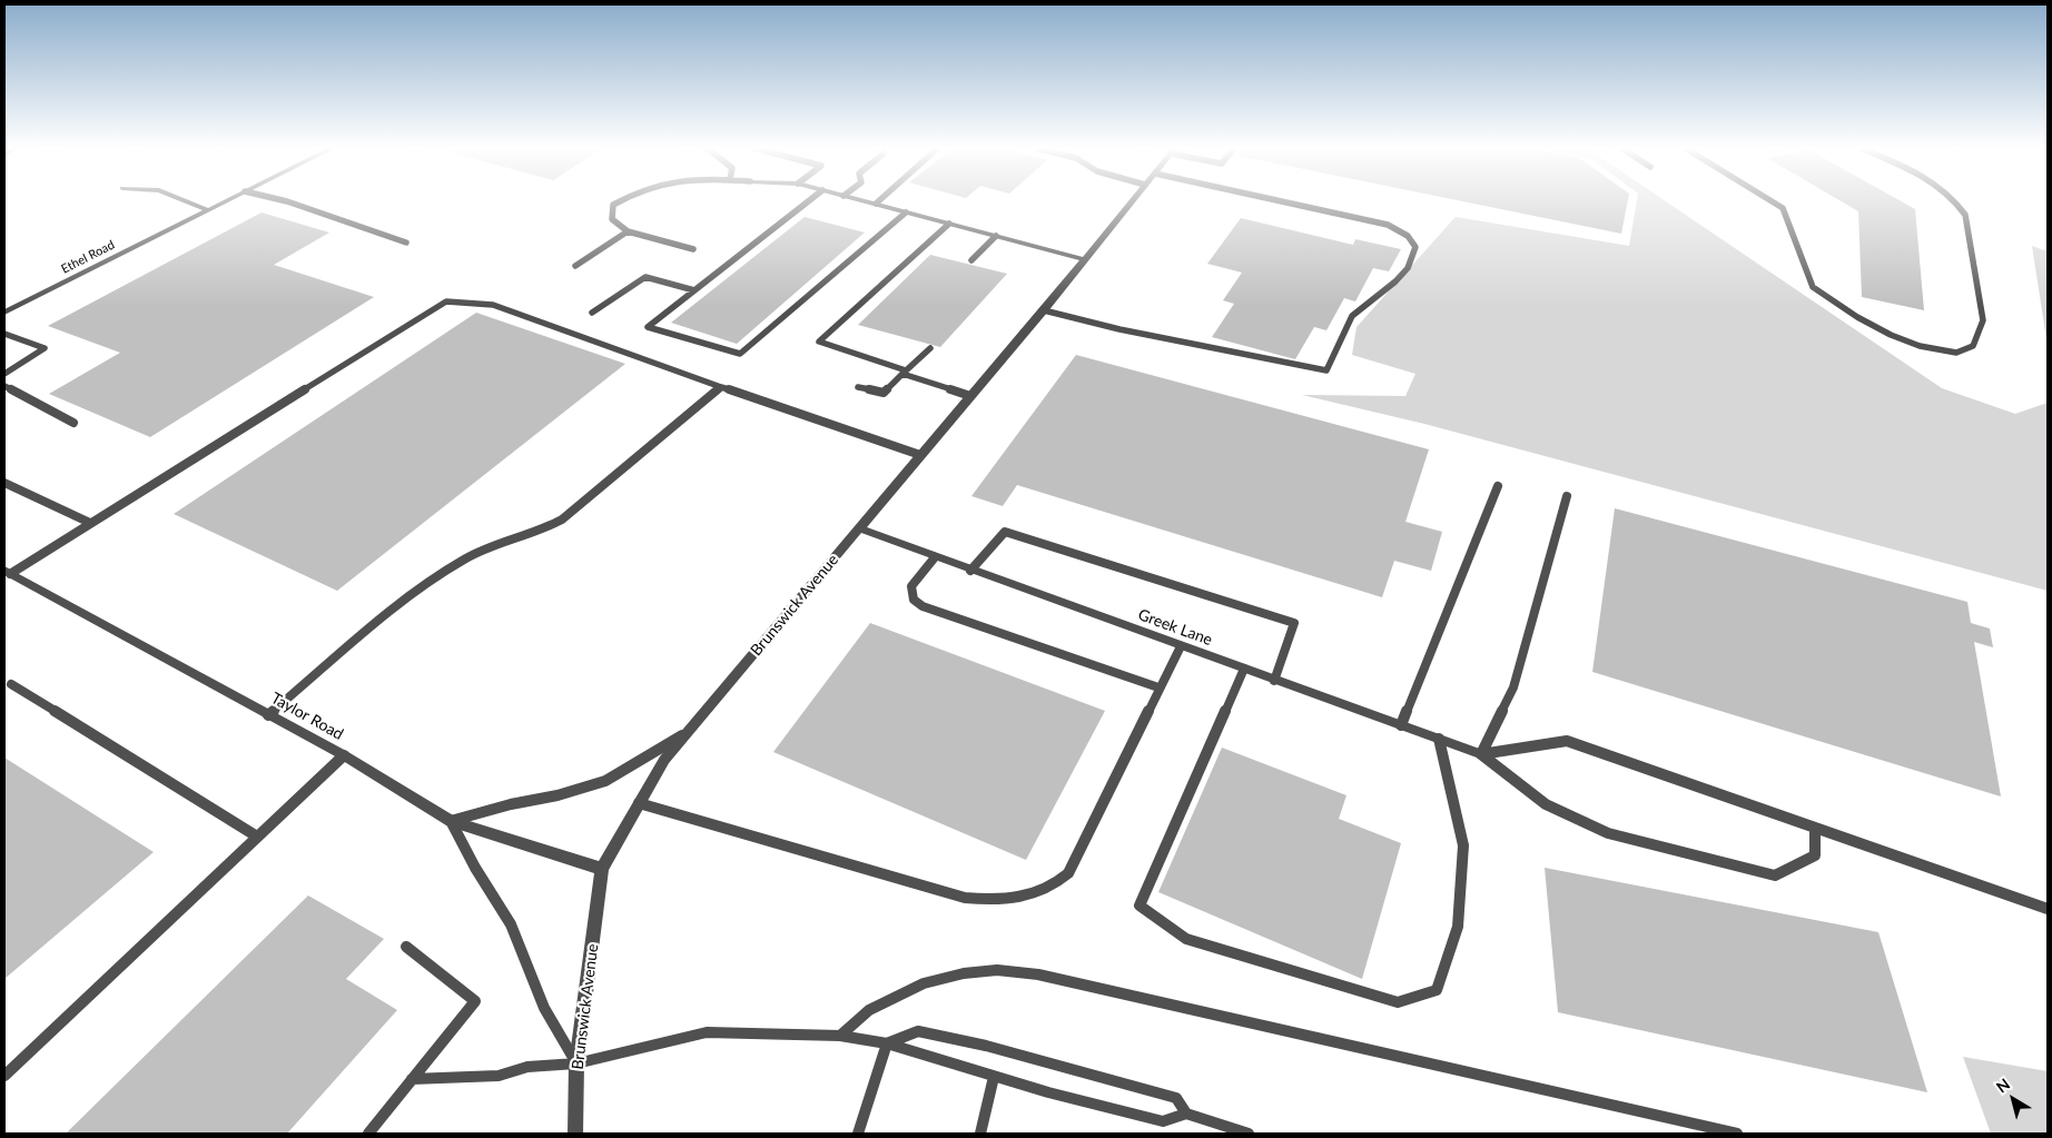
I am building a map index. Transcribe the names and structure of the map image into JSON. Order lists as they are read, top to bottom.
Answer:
{
  "streets": {
    "street": [
      "Ethel Road",
      "Brunswick Avenue",
      "Greek Lane",
      "Taylor Road"
    ]
  },
  "crossings": [
    ["Brunswick Avenue", "Greek Lane"],
    ["Brunswick Avenue", "Taylor Road"]
  ],
  "north": "top left"
}
